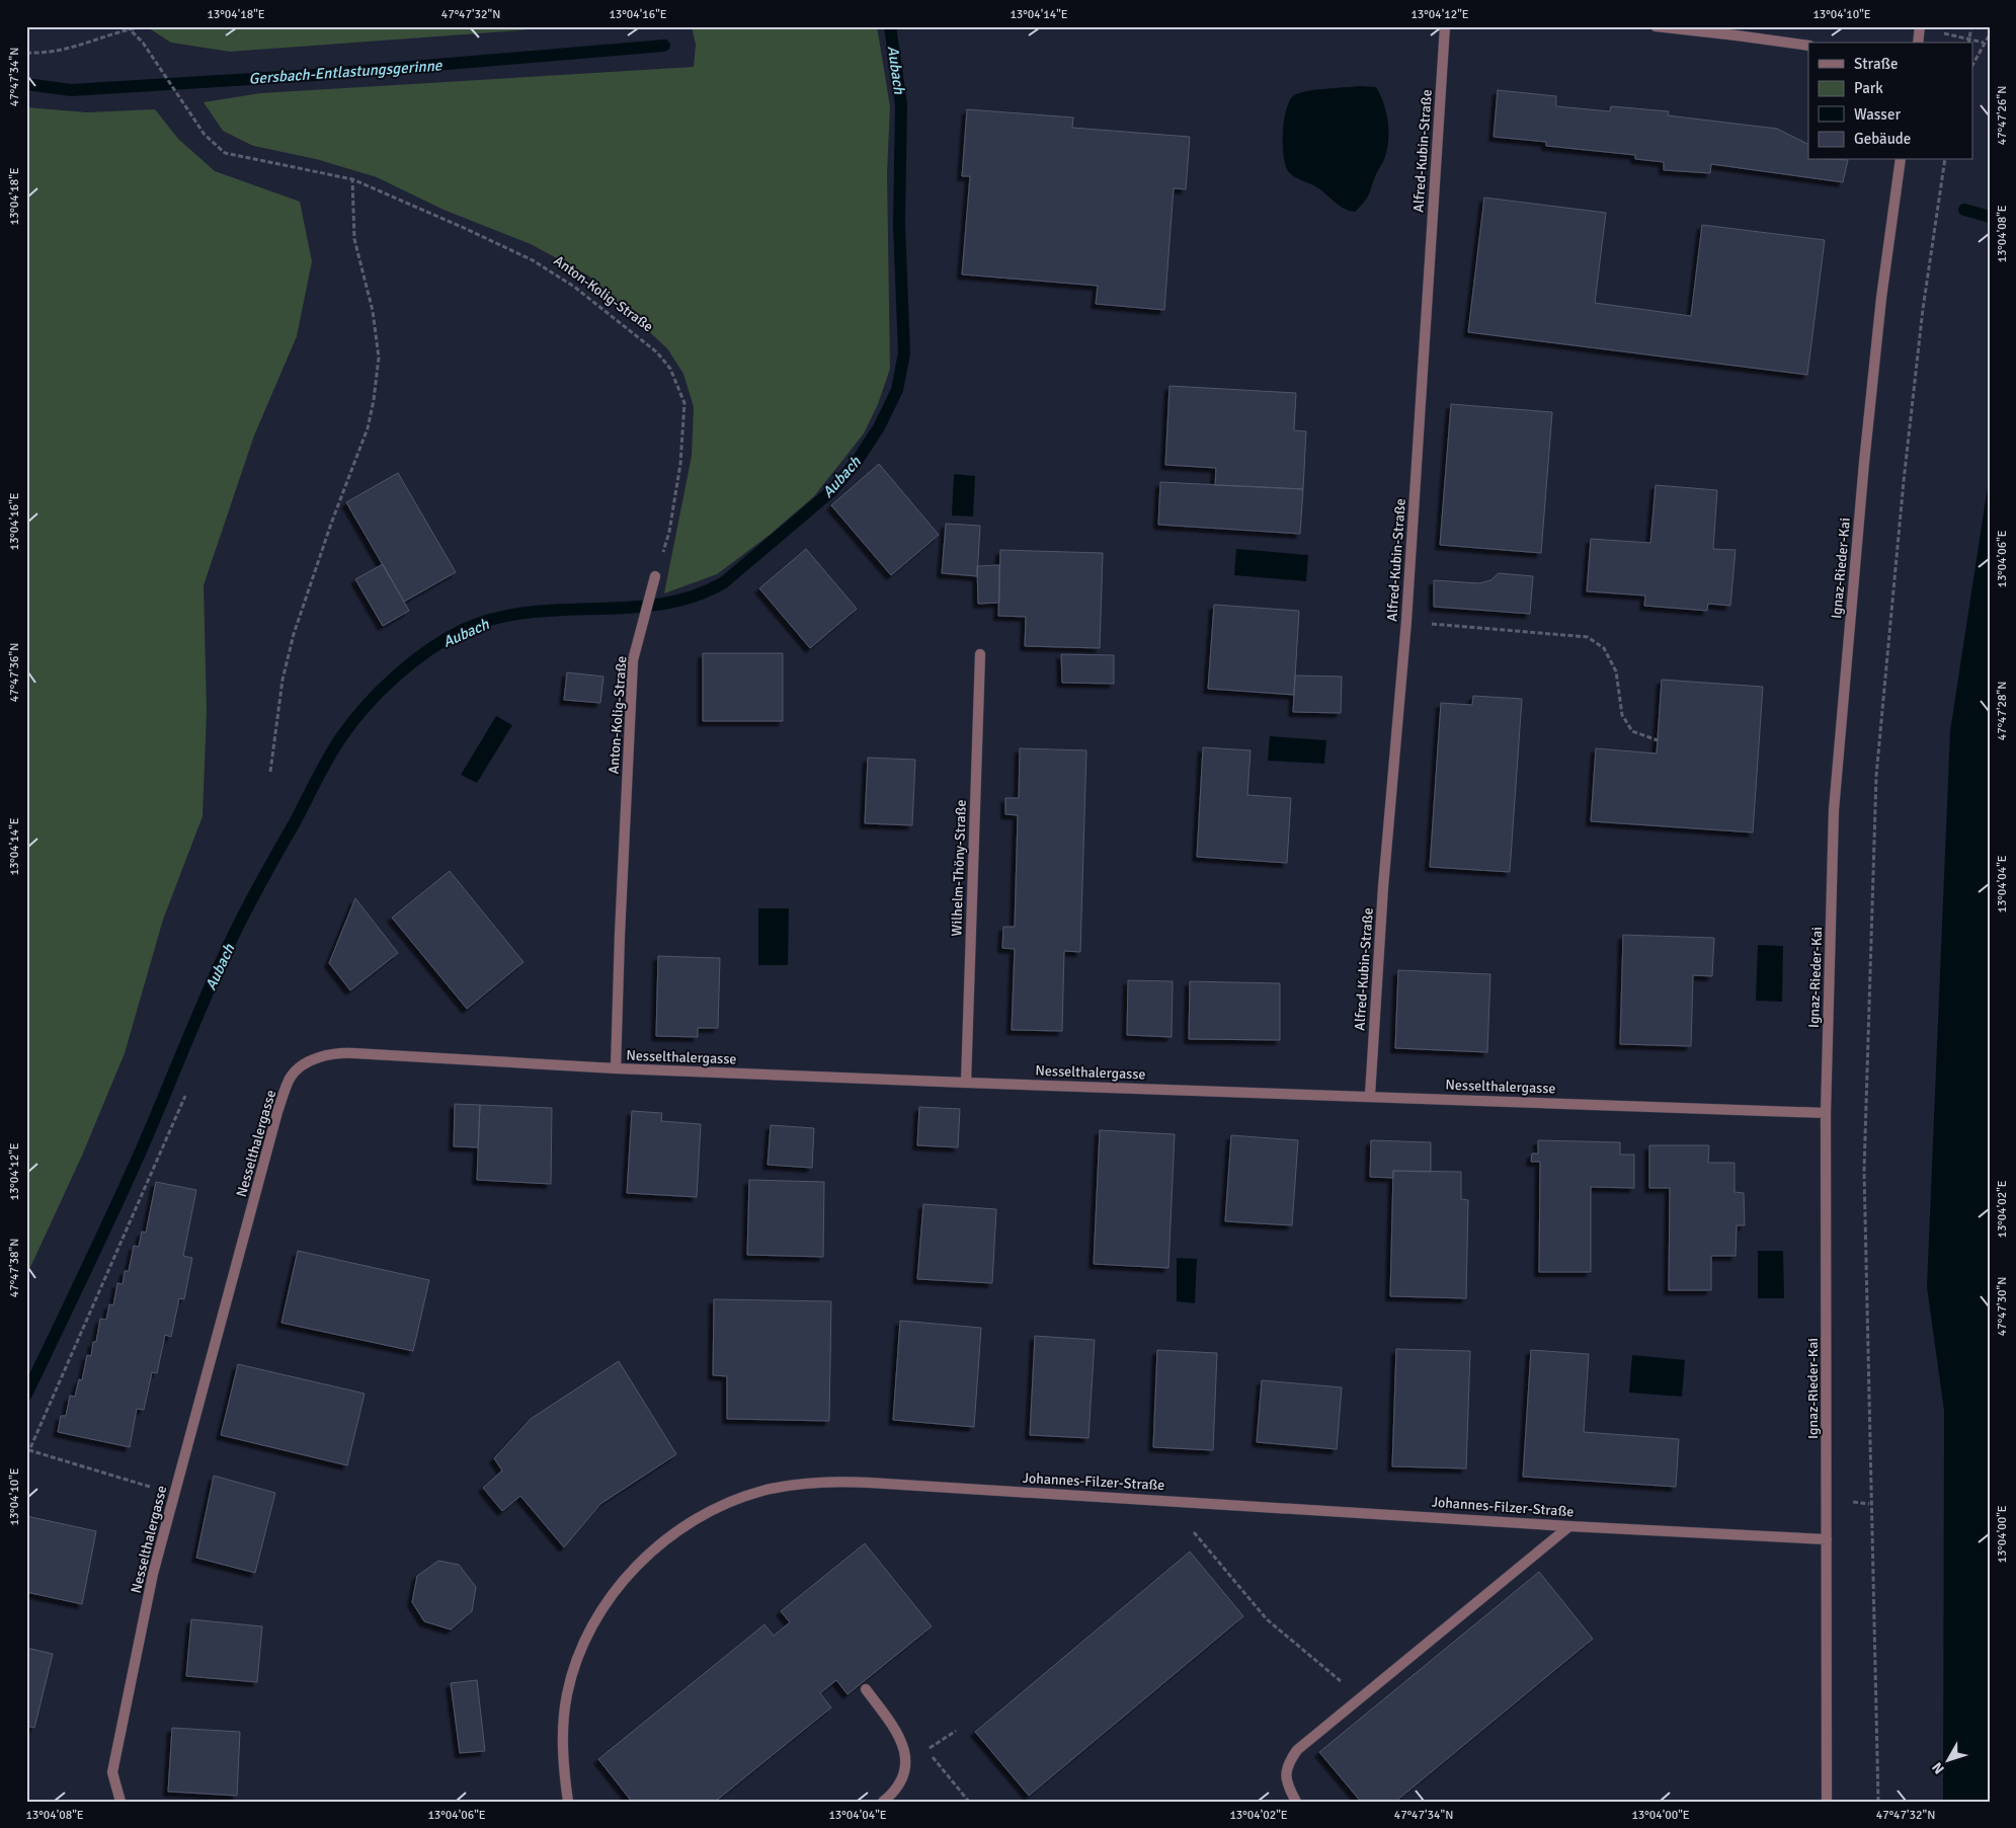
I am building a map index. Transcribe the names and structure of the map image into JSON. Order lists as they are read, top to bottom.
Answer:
{
  "streets": {
    "street": [
      "Alfred-Kubin-Straße",
      "Anton-Kolig-Straße",
      "Ignaz-Rieder-Kai",
      "Wilhelm-Thöny-Straße",
      "Nesselthalergasse",
      "Johannes-Filzer-Straße"
    ]
  },
  "crossings": [
    ["Alfred-Kubin-Straße", "Nesselthalergasse"],
    ["Anton-Kolig-Straße", "Nesselthalergasse"],
    ["Ignaz-Rieder-Kai", "Nesselthalergasse"],
    ["Ignaz-Rieder-Kai", "Johannes-Filzer-Straße"],
    ["Wilhelm-Thöny-Straße", "Nesselthalergasse"]
  ],
  "water": ["Aubach", "Gersbach-Entlastungsgerinne"],
  "legend": [
    "Straße",
    "Park",
    "Wasser",
    "Gebäude"
  ],
  "north": "bottom left",
  "coordinates": [
    "13°04'18\"E",
    "47°47'32\"N",
    "13°04'16\"E",
    "13°04'14\"E",
    "13°04'12\"E",
    "13°04'10\"E",
    "47°47'34\"N",
    "47°47'26\"N",
    "13°04'08\"E",
    "13°04'06\"E",
    "47°47'36\"N",
    "47°47'28\"N",
    "13°04'04\"E",
    "13°04'02\"E",
    "47°47'38\"N",
    "47°47'30\"N",
    "13°04'00\"E"
  ]
}
